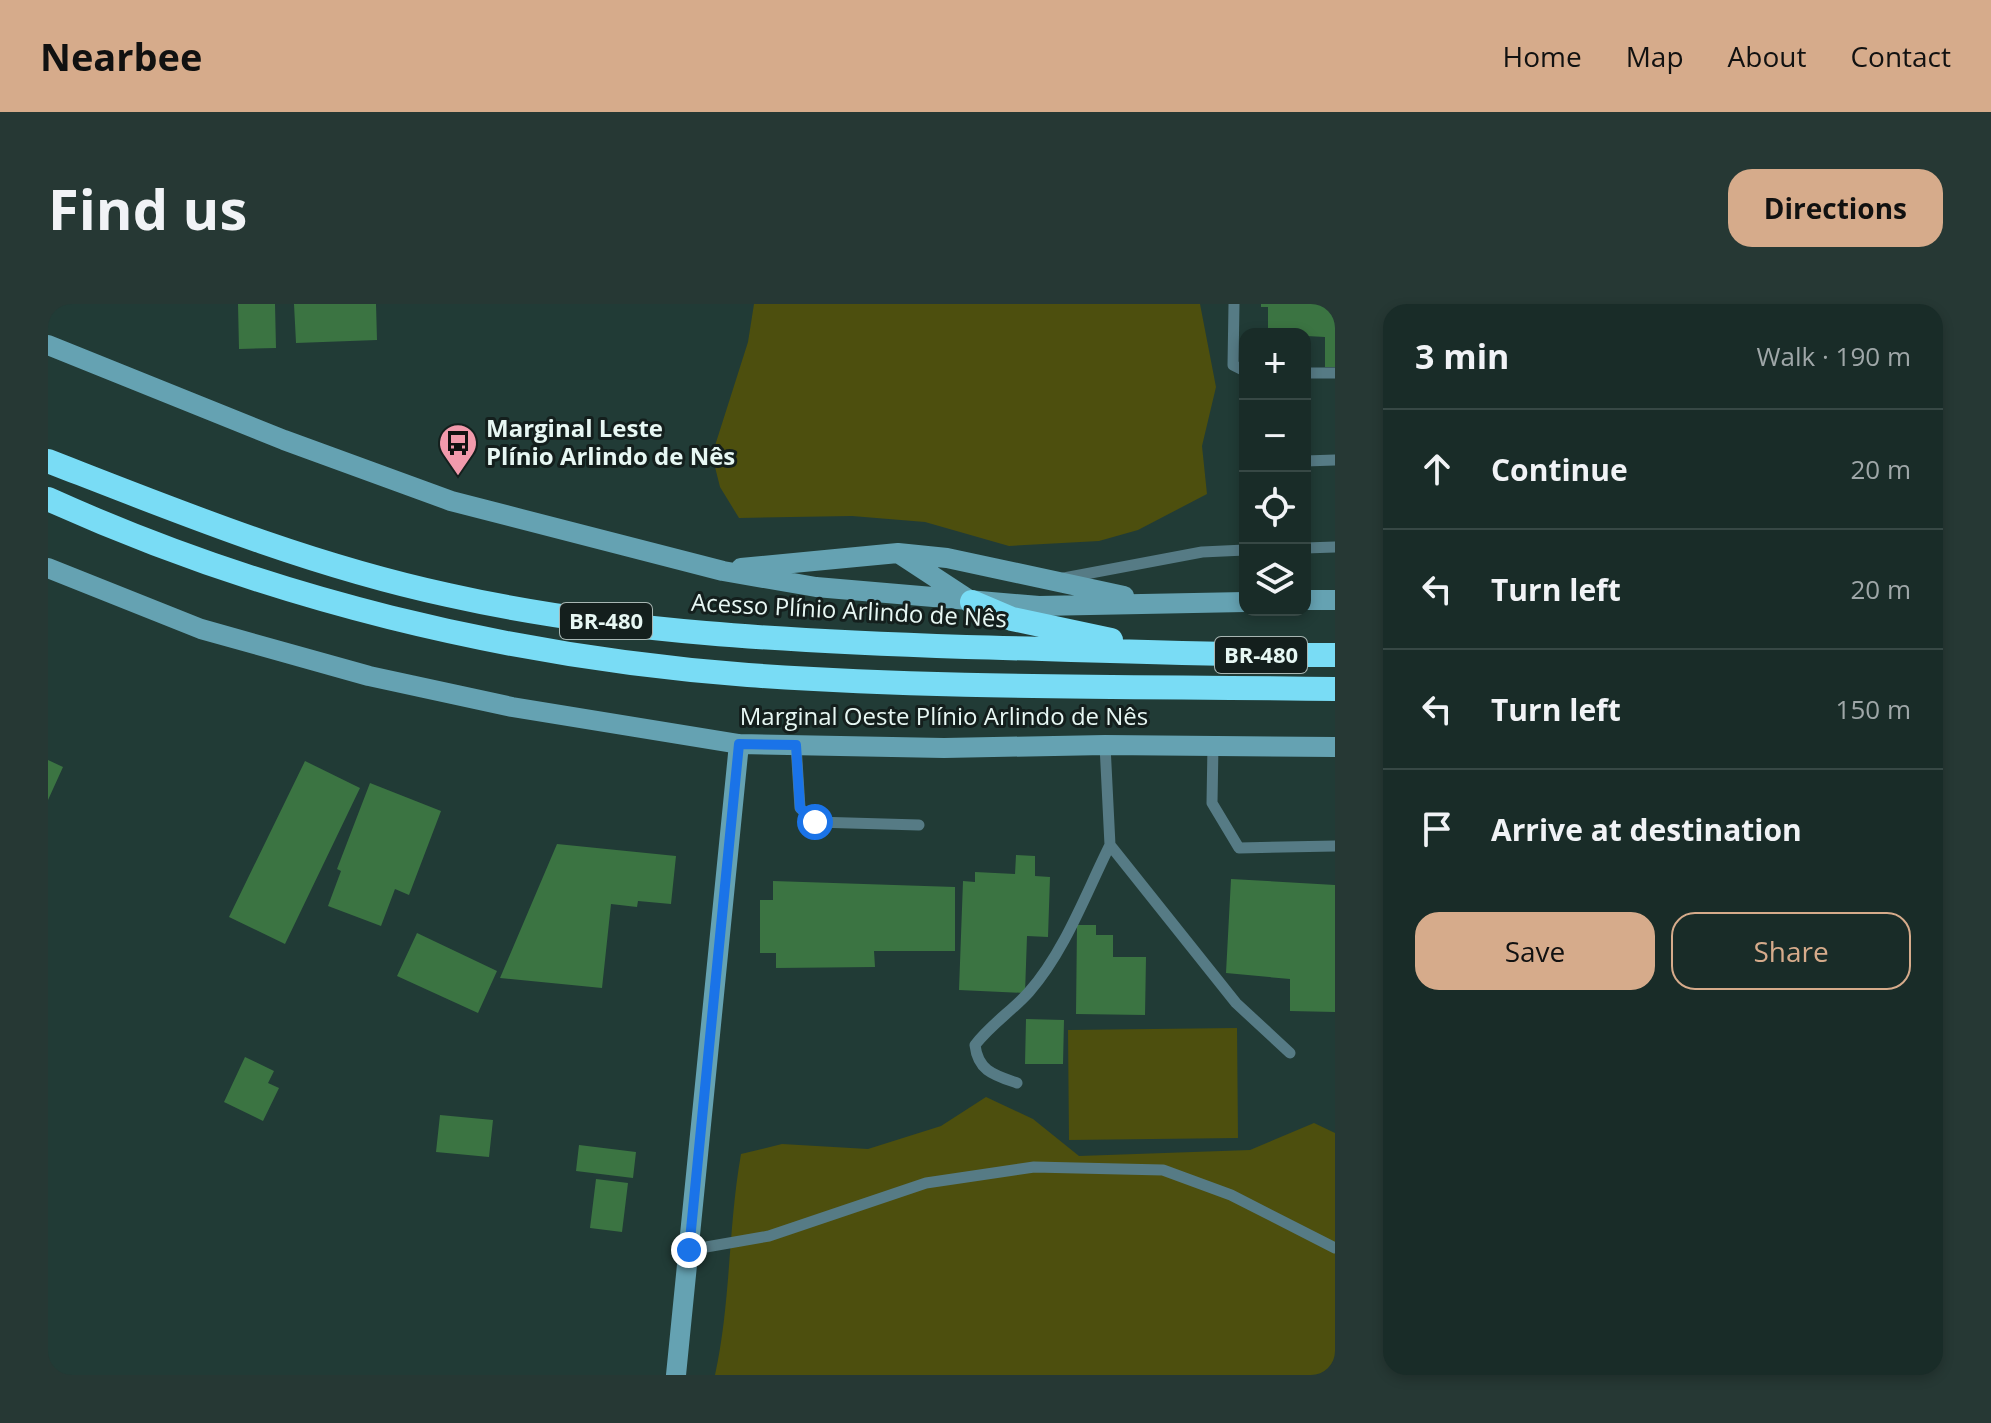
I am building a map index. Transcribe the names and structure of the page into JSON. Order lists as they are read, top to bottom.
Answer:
{
  "streets": {
    "highway": ["Acesso Plínio Arlindo de Nês", "BR-480"],
    "main road": ["Marginal Oeste Plínio Arlindo de Nês"]
  },
  "places": {
    "bus stop": ["Marginal Leste Plínio Arlindo de Nês"]
  },
  "page": {
    "header": "Nearbee",
    "nav": [
      "Home",
      "Map",
      "About",
      "Contact"
    ],
    "buttons": [
      "Directions",
      ["Save", "Share"]
    ],
    "title": "Find us",
    "heading": ["3 min", "Walk · 190 m"],
    "map_buttons": ["+", "−"],
    "list": [
      ["Continue", "20 m"],
      ["Turn left", "20 m"],
      ["Turn left", "150 m"],
      "Arrive at destination"
    ]
  }
}
